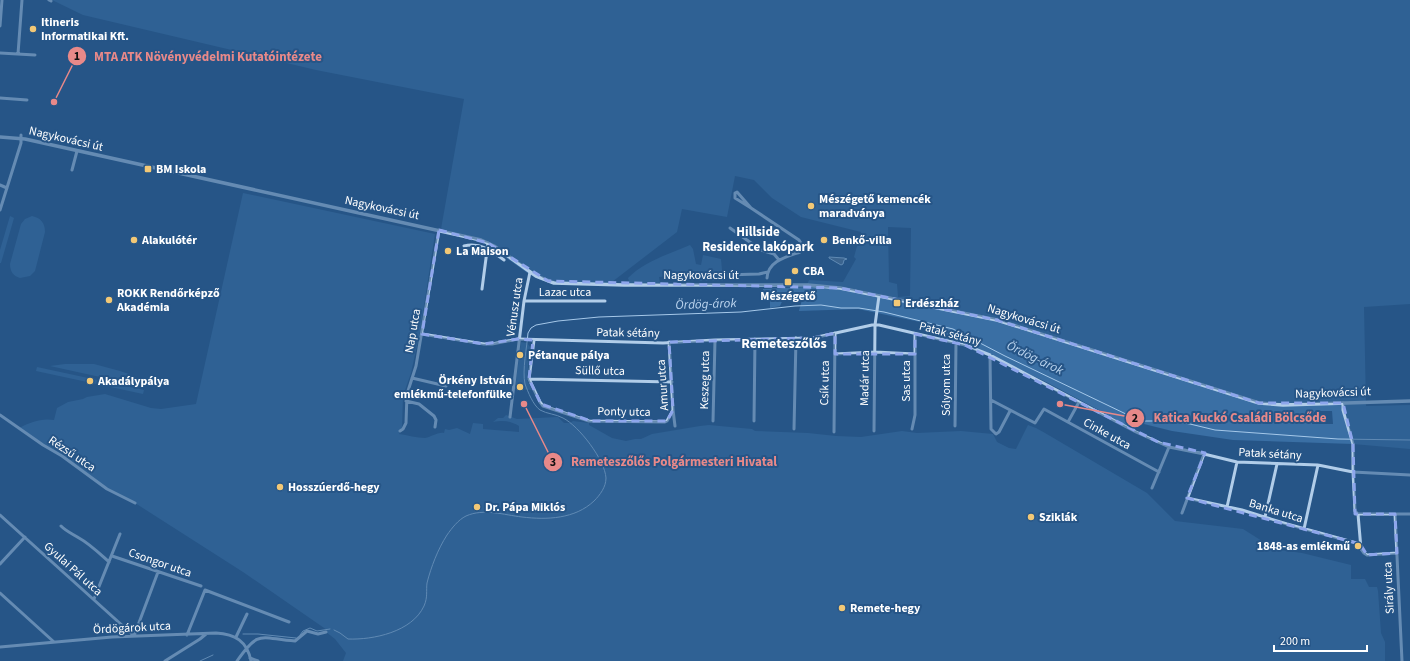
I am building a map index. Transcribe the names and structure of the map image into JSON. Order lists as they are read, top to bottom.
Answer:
{
  "streets": {
    "street": [
      "Nagykovácsi út",
      "Lazac utca",
      "Vénusz utca",
      "Nap utca",
      "Patak sétány",
      "Süllő utca",
      "Madár utca",
      "Keszeg utca",
      "Sas utca",
      "Csík utca",
      "Amur utca",
      "Sólyom utca",
      "Ponty utca",
      "Cinke utca",
      "Rézsű utca",
      "Banka utca",
      "Csongor utca",
      "Gyulai Pál utca",
      "Sirály utca",
      "Ördögárok utca"
    ]
  },
  "crossings": [
    ["Nagykovácsi út", "Vénusz utca"],
    ["Nagykovácsi út", "Nap utca"],
    ["Nagykovácsi út", "Madár utca"],
    ["Lazac utca", "Vénusz utca"],
    ["Vénusz utca", "Patak sétány"],
    ["Nap utca", "Patak sétány"],
    ["Patak sétány", "Madár utca"],
    ["Patak sétány", "Keszeg utca"],
    ["Patak sétány", "Sas utca"],
    ["Patak sétány", "Csík utca"],
    ["Patak sétány", "Amur utca"],
    ["Patak sétány", "Sólyom utca"],
    ["Süllő utca", "Amur utca"],
    ["Süllő utca", "Ponty utca"],
    ["Amur utca", "Ponty utca"],
    ["Gyulai Pál utca", "Ördögárok utca"]
  ],
  "districts": ["Hillside Residence lakópark", "Remeteszőlős"],
  "water": ["Ördög-árok"],
  "places": {
    "other": [
      "Itineris Informatikai Kft.",
      "MTA ATK Növényvédelmi Kutatóintézete",
      "Mészégető kemencék maradványa",
      "Alakulótér",
      "Benkő-villa",
      "La Maison",
      "CBA",
      "ROKK Rendőrképző Akadémia",
      "Pétanque pálya",
      "Akadálypálya",
      "Örkény István emlékmű-telefonfülke",
      "Remeteszőlős Polgármesteri Hivatal",
      "Katica Kuckó Családi Bölcsőde",
      "Hosszúerdő-hegy",
      "Dr. Pápa Miklós",
      "Sziklák",
      "1848-as emlékmű",
      "Remete-hegy"
    ],
    "transit": ["BM Iskola", "Mészégető", "Erdészház"]
  },
  "scale_bar": "200 m"
}
